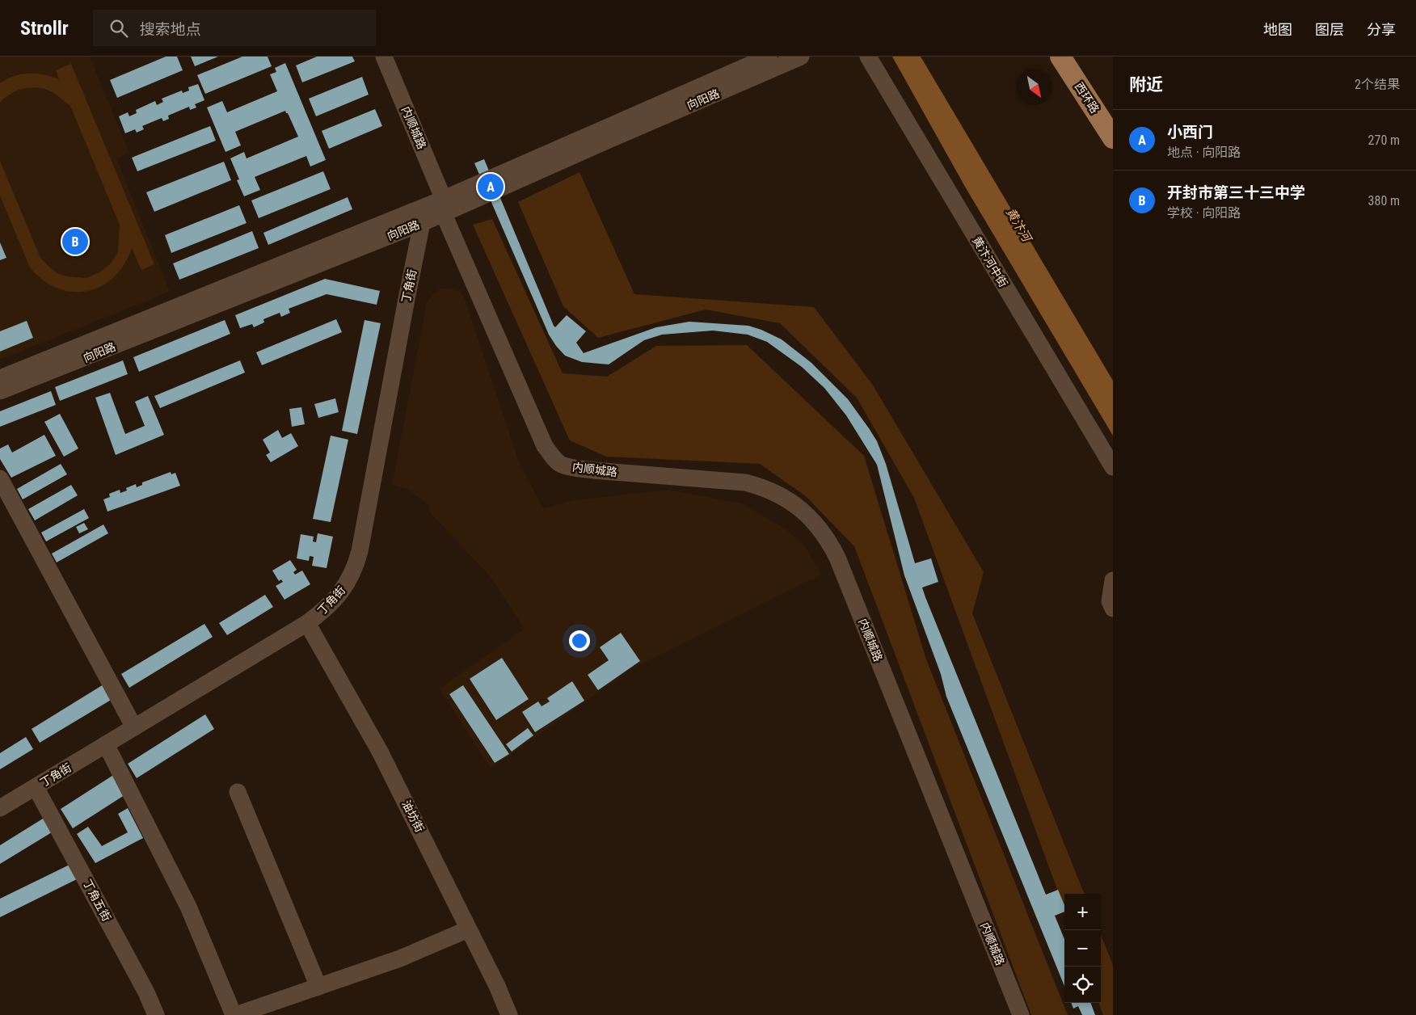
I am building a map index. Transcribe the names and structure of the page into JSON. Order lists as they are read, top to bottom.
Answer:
{
  "streets": {
    "main road": ["西环路"],
    "street": [
      "向阳路",
      "内顺城路",
      "黄汴河中街",
      "丁角街",
      "油坊街",
      "丁角五街"
    ]
  },
  "crossings": [
    ["向阳路", "内顺城路"],
    ["向阳路", "丁角街"],
    ["丁角街", "油坊街"],
    ["丁角街", "丁角五街"]
  ],
  "water": ["黄汴河"],
  "north": "bottom right",
  "page": {
    "header": "Strollr",
    "search": "搜索地点",
    "nav": ["地图", "图层", "分享"],
    "heading": ["附近", "2个结果"],
    "list": [
      {
        "mark": "A",
        "name": "小西门",
        "note": "地点 · 向阳路",
        "value": "270 m"
      },
      {
        "mark": "B",
        "name": "开封市第三十三中学",
        "note": "学校 · 向阳路",
        "value": "380 m"
      }
    ],
    "pins": ["A", "B"],
    "map_buttons": ["+", "−"]
  }
}
